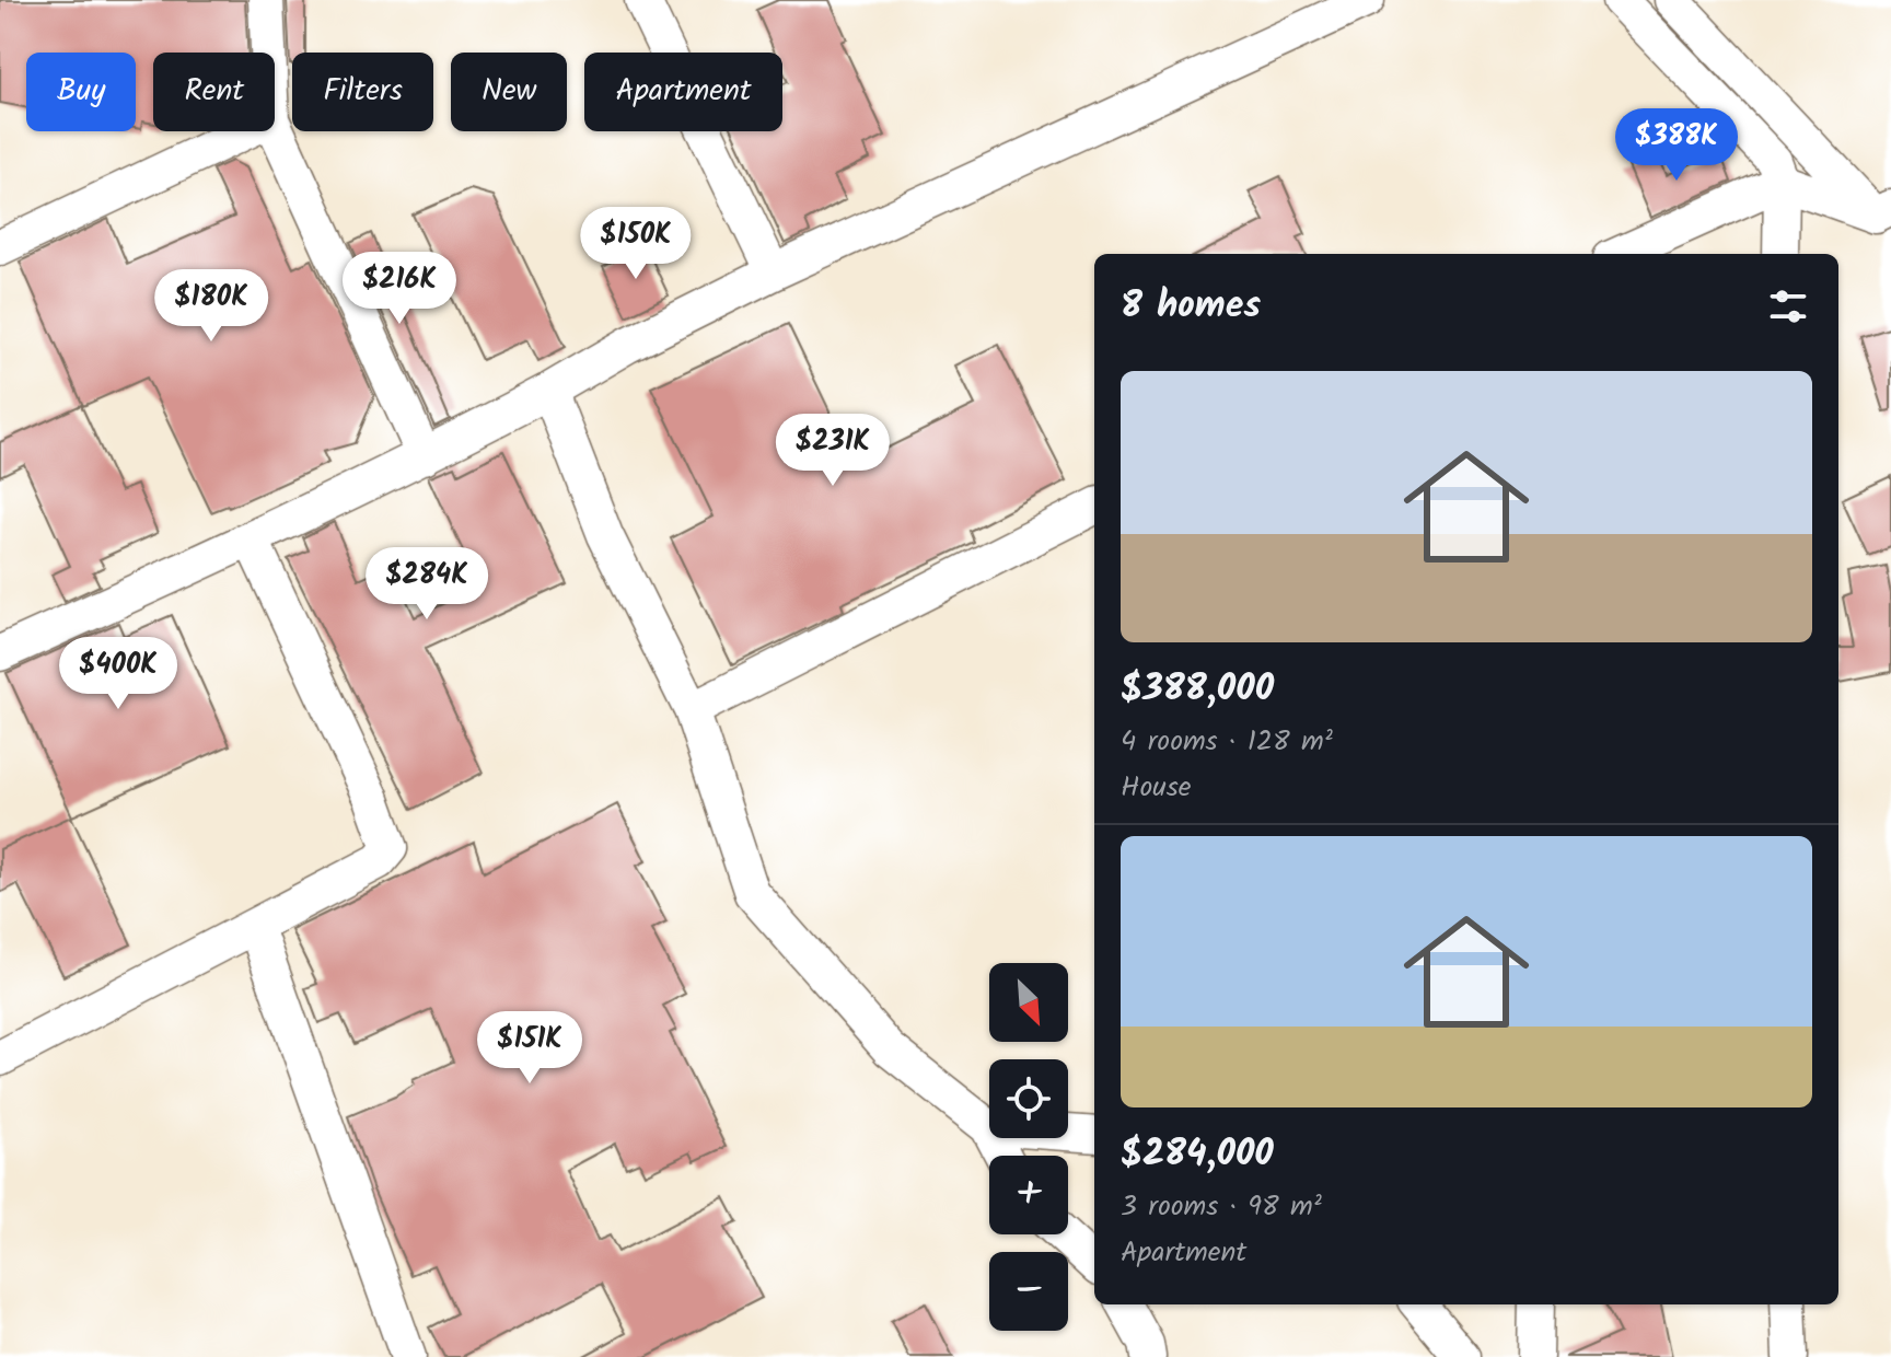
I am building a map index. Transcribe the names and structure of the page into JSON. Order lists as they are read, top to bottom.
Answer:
{
  "north": "bottom right",
  "page": {
    "chip": [
      "Buy",
      "Rent",
      "Filters",
      "New",
      "Apartment"
    ],
    "price": [
      "$388K",
      "$150K",
      "$216K",
      "$180K",
      "$231K",
      "$284K",
      "$400K",
      "$151K"
    ],
    "heading": "8 homes",
    "list": [
      {
        "name": "$388,000",
        "note": "4 rooms · 128 m² · House"
      },
      {
        "name": "$284,000",
        "note": "3 rooms · 98 m² · Apartment"
      }
    ],
    "map_buttons": ["+", "−"]
  }
}
